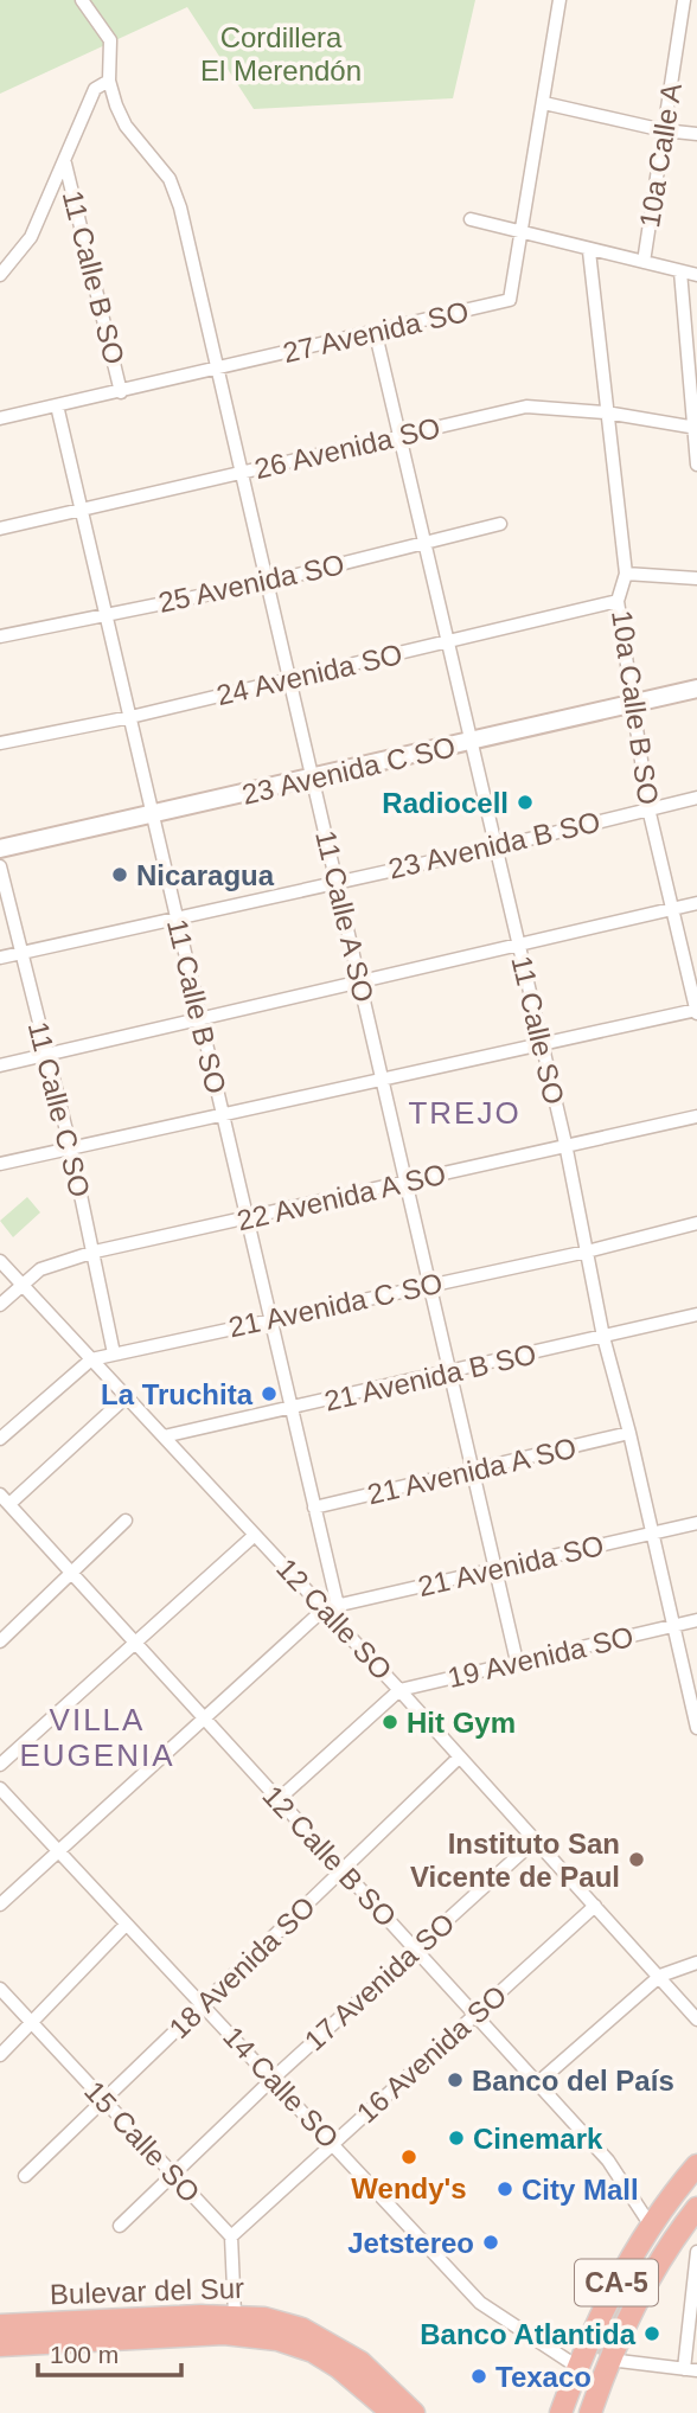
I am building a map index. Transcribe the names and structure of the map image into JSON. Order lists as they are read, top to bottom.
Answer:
{
  "streets": {
    "highway": ["CA-5", "Bulevar del Sur"],
    "street": [
      "10a Calle A",
      "11 Calle B SO",
      "27 Avenida SO",
      "26 Avenida SO",
      "25 Avenida SO",
      "24 Avenida SO",
      "10a Calle B SO",
      "23 Avenida C SO",
      "23 Avenida B SO",
      "11 Calle A SO",
      "11 Calle SO",
      "11 Calle C SO",
      "22 Avenida A SO",
      "21 Avenida C SO",
      "21 Avenida B SO",
      "21 Avenida A SO",
      "21 Avenida SO",
      "12 Calle SO",
      "19 Avenida SO",
      "12 Calle B SO",
      "18 Avenida SO",
      "17 Avenida SO",
      "16 Avenida SO",
      "14 Calle SO",
      "15 Calle SO"
    ]
  },
  "crossings": [
    ["10a Calle A", "26 Avenida SO"],
    ["11 Calle B SO", "27 Avenida SO"],
    ["11 Calle B SO", "26 Avenida SO"],
    ["11 Calle B SO", "25 Avenida SO"],
    ["11 Calle B SO", "24 Avenida SO"],
    ["11 Calle B SO", "23 Avenida C SO"],
    ["11 Calle B SO", "23 Avenida B SO"],
    ["11 Calle B SO", "22 Avenida A SO"],
    ["11 Calle B SO", "21 Avenida C SO"],
    ["11 Calle B SO", "21 Avenida B SO"],
    ["11 Calle B SO", "21 Avenida A SO"],
    ["11 Calle B SO", "21 Avenida SO"],
    ["27 Avenida SO", "11 Calle A SO"],
    ["27 Avenida SO", "11 Calle SO"],
    ["26 Avenida SO", "10a Calle B SO"],
    ["26 Avenida SO", "11 Calle A SO"],
    ["26 Avenida SO", "11 Calle SO"],
    ["25 Avenida SO", "11 Calle A SO"],
    ["25 Avenida SO", "11 Calle SO"],
    ["24 Avenida SO", "10a Calle B SO"],
    ["24 Avenida SO", "11 Calle A SO"],
    ["24 Avenida SO", "11 Calle SO"],
    ["10a Calle B SO", "23 Avenida C SO"],
    ["10a Calle B SO", "23 Avenida B SO"],
    ["23 Avenida C SO", "11 Calle A SO"],
    ["23 Avenida C SO", "11 Calle SO"],
    ["23 Avenida B SO", "11 Calle A SO"],
    ["23 Avenida B SO", "11 Calle SO"],
    ["23 Avenida B SO", "11 Calle C SO"],
    ["11 Calle A SO", "22 Avenida A SO"],
    ["11 Calle A SO", "21 Avenida C SO"],
    ["11 Calle A SO", "21 Avenida B SO"],
    ["11 Calle A SO", "21 Avenida A SO"],
    ["11 Calle A SO", "21 Avenida SO"],
    ["11 Calle A SO", "19 Avenida SO"],
    ["11 Calle SO", "22 Avenida A SO"],
    ["11 Calle SO", "21 Avenida C SO"],
    ["11 Calle SO", "21 Avenida B SO"],
    ["11 Calle SO", "21 Avenida A SO"],
    ["11 Calle SO", "21 Avenida SO"],
    ["11 Calle SO", "19 Avenida SO"],
    ["11 Calle C SO", "22 Avenida A SO"],
    ["11 Calle C SO", "21 Avenida C SO"],
    ["22 Avenida A SO", "12 Calle SO"],
    ["21 Avenida C SO", "12 Calle SO"],
    ["21 Avenida B SO", "12 Calle SO"],
    ["21 Avenida SO", "12 Calle SO"],
    ["12 Calle SO", "19 Avenida SO"],
    ["12 Calle SO", "18 Avenida SO"],
    ["12 Calle SO", "17 Avenida SO"],
    ["12 Calle SO", "16 Avenida SO"],
    ["19 Avenida SO", "12 Calle B SO"],
    ["12 Calle B SO", "18 Avenida SO"],
    ["12 Calle B SO", "17 Avenida SO"],
    ["12 Calle B SO", "16 Avenida SO"],
    ["12 Calle B SO", "CA-5"],
    ["18 Avenida SO", "14 Calle SO"],
    ["18 Avenida SO", "15 Calle SO"],
    ["17 Avenida SO", "14 Calle SO"],
    ["17 Avenida SO", "15 Calle SO"],
    ["16 Avenida SO", "14 Calle SO"],
    ["16 Avenida SO", "15 Calle SO"],
    ["14 Calle SO", "CA-5"]
  ],
  "districts": ["TREJO", "VILLA EUGENIA"],
  "parks": ["Cordillera El Merendón"],
  "places": [
    "Radiocell",
    "Nicaragua",
    "La Truchita",
    "Hit Gym",
    "Instituto San Vicente de Paul",
    "Banco del País",
    "Cinemark",
    "Wendy's",
    "City Mall",
    "Jetstereo",
    "Banco Atlantida",
    "Texaco"
  ],
  "scale_bar": "100 m"
}
